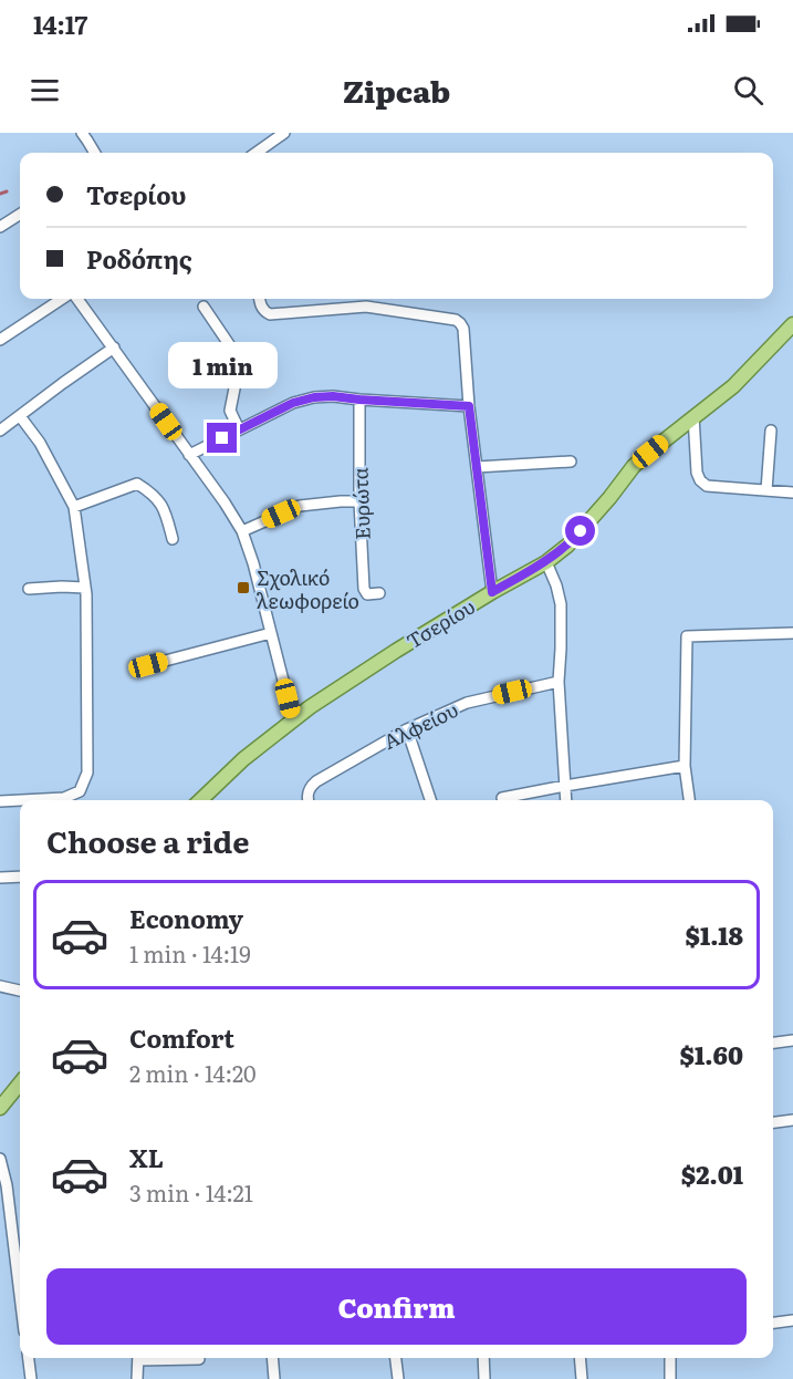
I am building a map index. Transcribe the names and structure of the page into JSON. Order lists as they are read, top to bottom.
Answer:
{
  "streets": {
    "main road": ["Τσερίου"],
    "street": ["Ευρώτα", "Αλφείου"]
  },
  "places": {
    "transit": ["Σχολικό λεωφορείο"]
  },
  "page": {
    "status": "14:17",
    "header": "Zipcab",
    "banner": ["Τσερίου", "Ροδόπης"],
    "bubble": "1 min",
    "heading": "Choose a ride",
    "list": [
      {
        "name": "Economy",
        "note": "1 min · 14:19",
        "value": "$1.18"
      },
      {
        "name": "Comfort",
        "note": "2 min · 14:20",
        "value": "$1.60"
      },
      {
        "name": "XL",
        "note": "3 min · 14:21",
        "value": "$2.01"
      }
    ],
    "buttons": "Confirm"
  }
}
